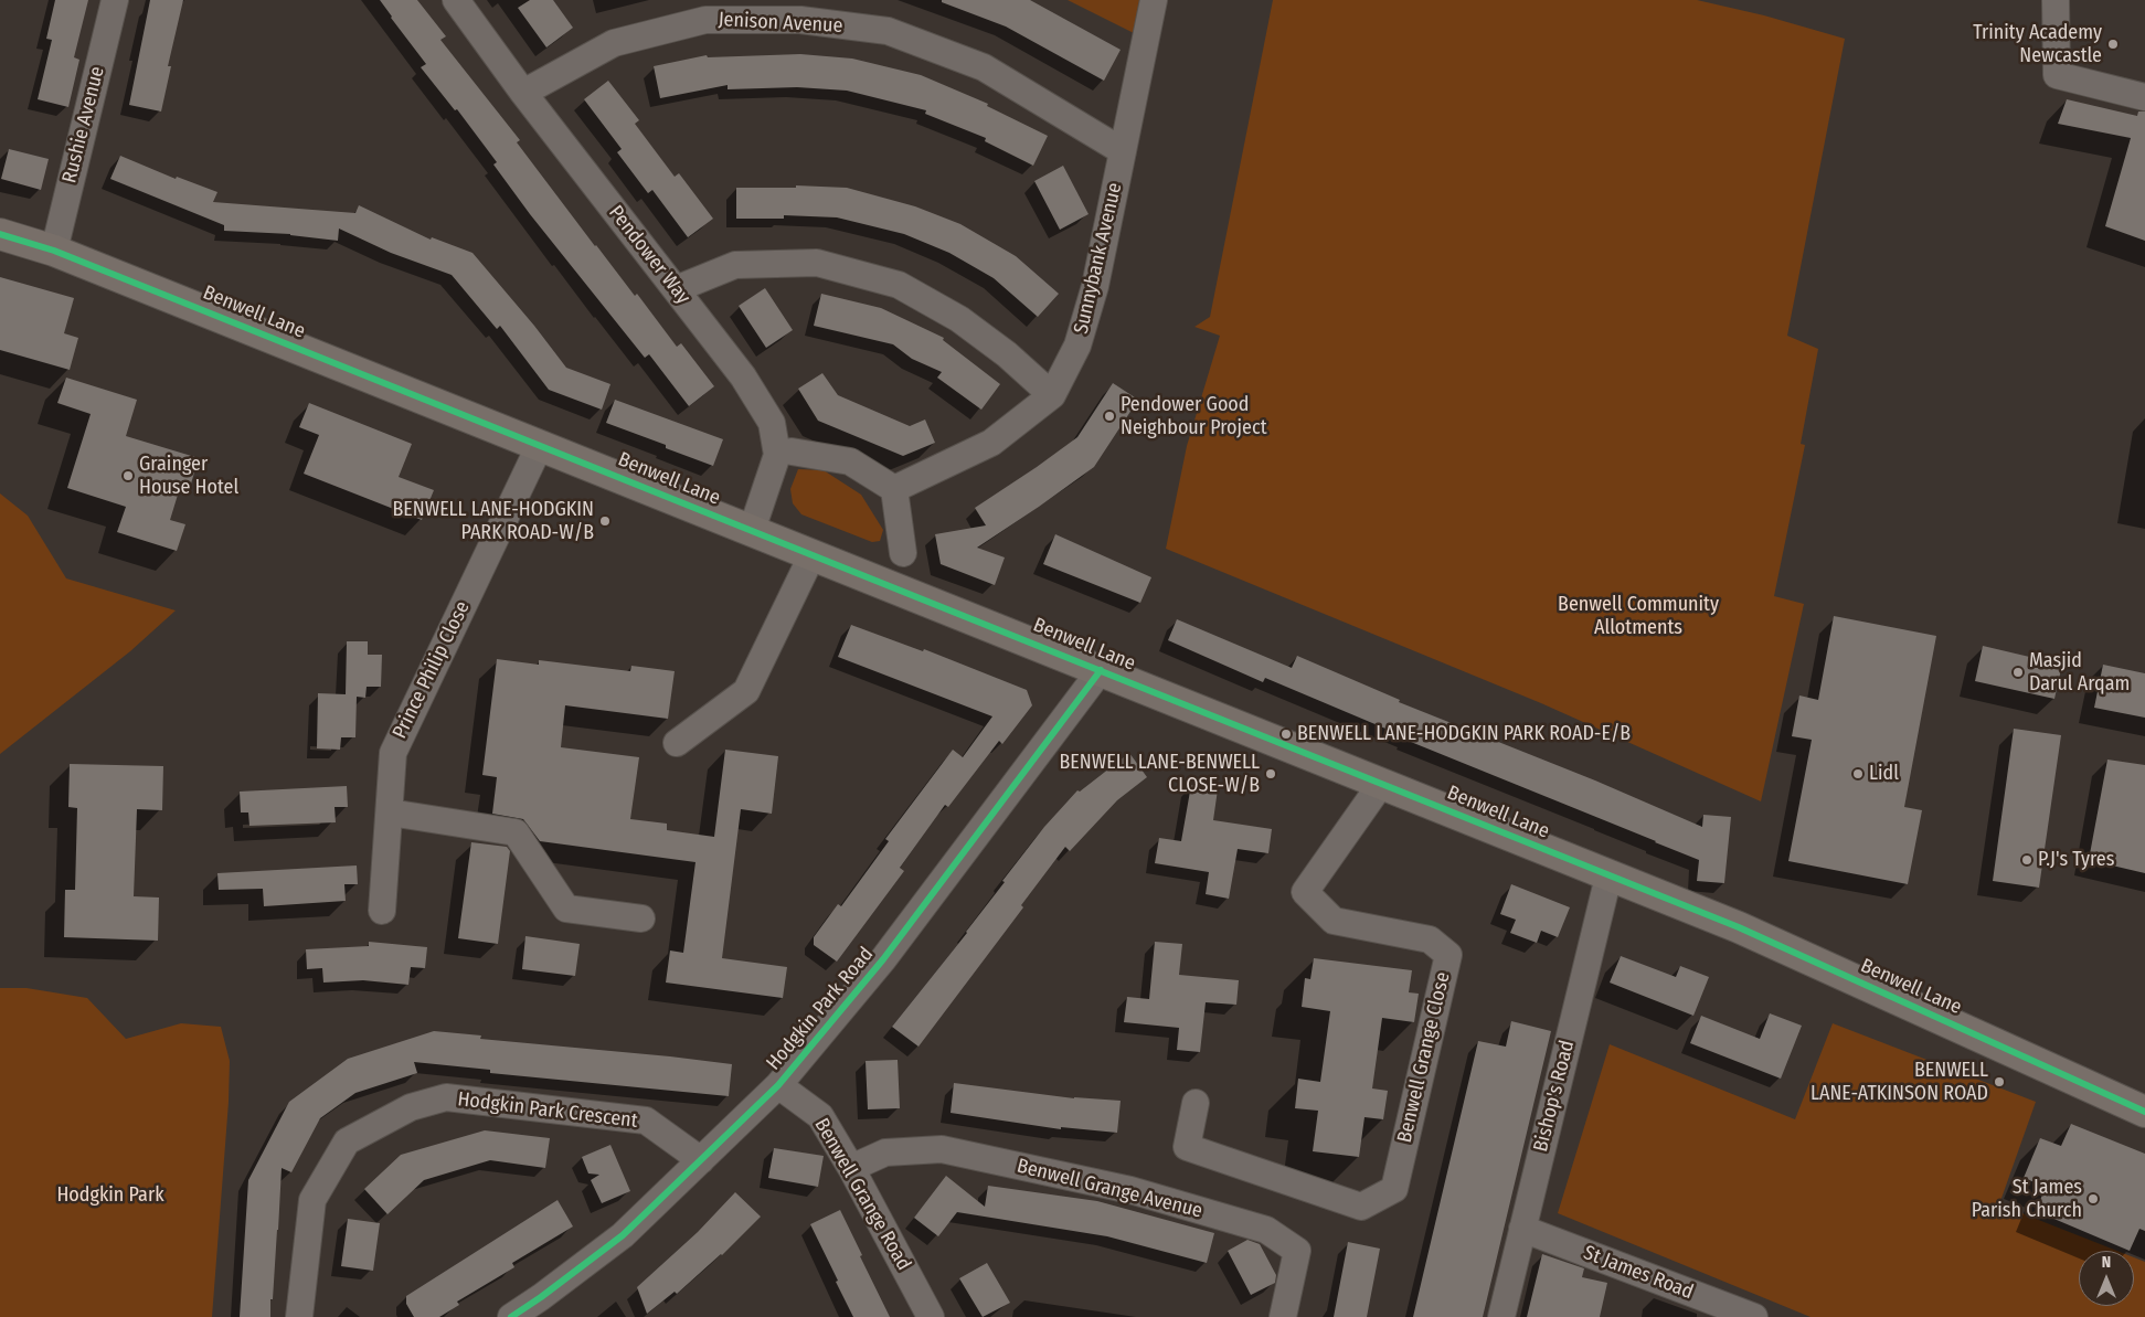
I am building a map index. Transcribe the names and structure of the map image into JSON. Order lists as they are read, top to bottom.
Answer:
{
  "streets": {
    "main road": ["Benwell Lane"],
    "street": [
      "Jenison Avenue",
      "Rushie Avenue",
      "Pendower Way",
      "Sunnybank Avenue",
      "Prince Philip Close",
      "Hodgkin Park Road",
      "Benwell Grange Close",
      "Bishop's Road",
      "Hodgkin Park Crescent",
      "Benwell Grange Avenue",
      "Benwell Grange Road",
      "St James Road"
    ]
  },
  "crossings": [
    ["Jenison Avenue", "Pendower Way"],
    ["Jenison Avenue", "Sunnybank Avenue"],
    ["Rushie Avenue", "Benwell Lane"],
    ["Pendower Way", "Benwell Lane"],
    ["Benwell Lane", "Prince Philip Close"],
    ["Benwell Lane", "Hodgkin Park Road"],
    ["Benwell Lane", "Benwell Grange Close"],
    ["Benwell Lane", "Bishop's Road"],
    ["Hodgkin Park Road", "Hodgkin Park Crescent"],
    ["Hodgkin Park Road", "Benwell Grange Road"],
    ["Bishop's Road", "St James Road"],
    ["Benwell Grange Avenue", "Benwell Grange Road"]
  ],
  "parks": ["Benwell Community Allotments", "Hodgkin Park"],
  "places": [
    "Trinity Academy Newcastle",
    "Pendower Good Neighbour Project",
    "Grainger House Hotel",
    "BENWELL LANE-HODGKIN PARK ROAD-W/B",
    "Masjid Darul Arqam",
    "BENWELL LANE-HODGKIN PARK ROAD-E/B",
    "BENWELL LANE-BENWELL CLOSE-W/B",
    "Lidl",
    "P.J's Tyres",
    "BENWELL LANE-ATKINSON ROAD",
    "St James Parish Church"
  ],
  "north": "top"
}
